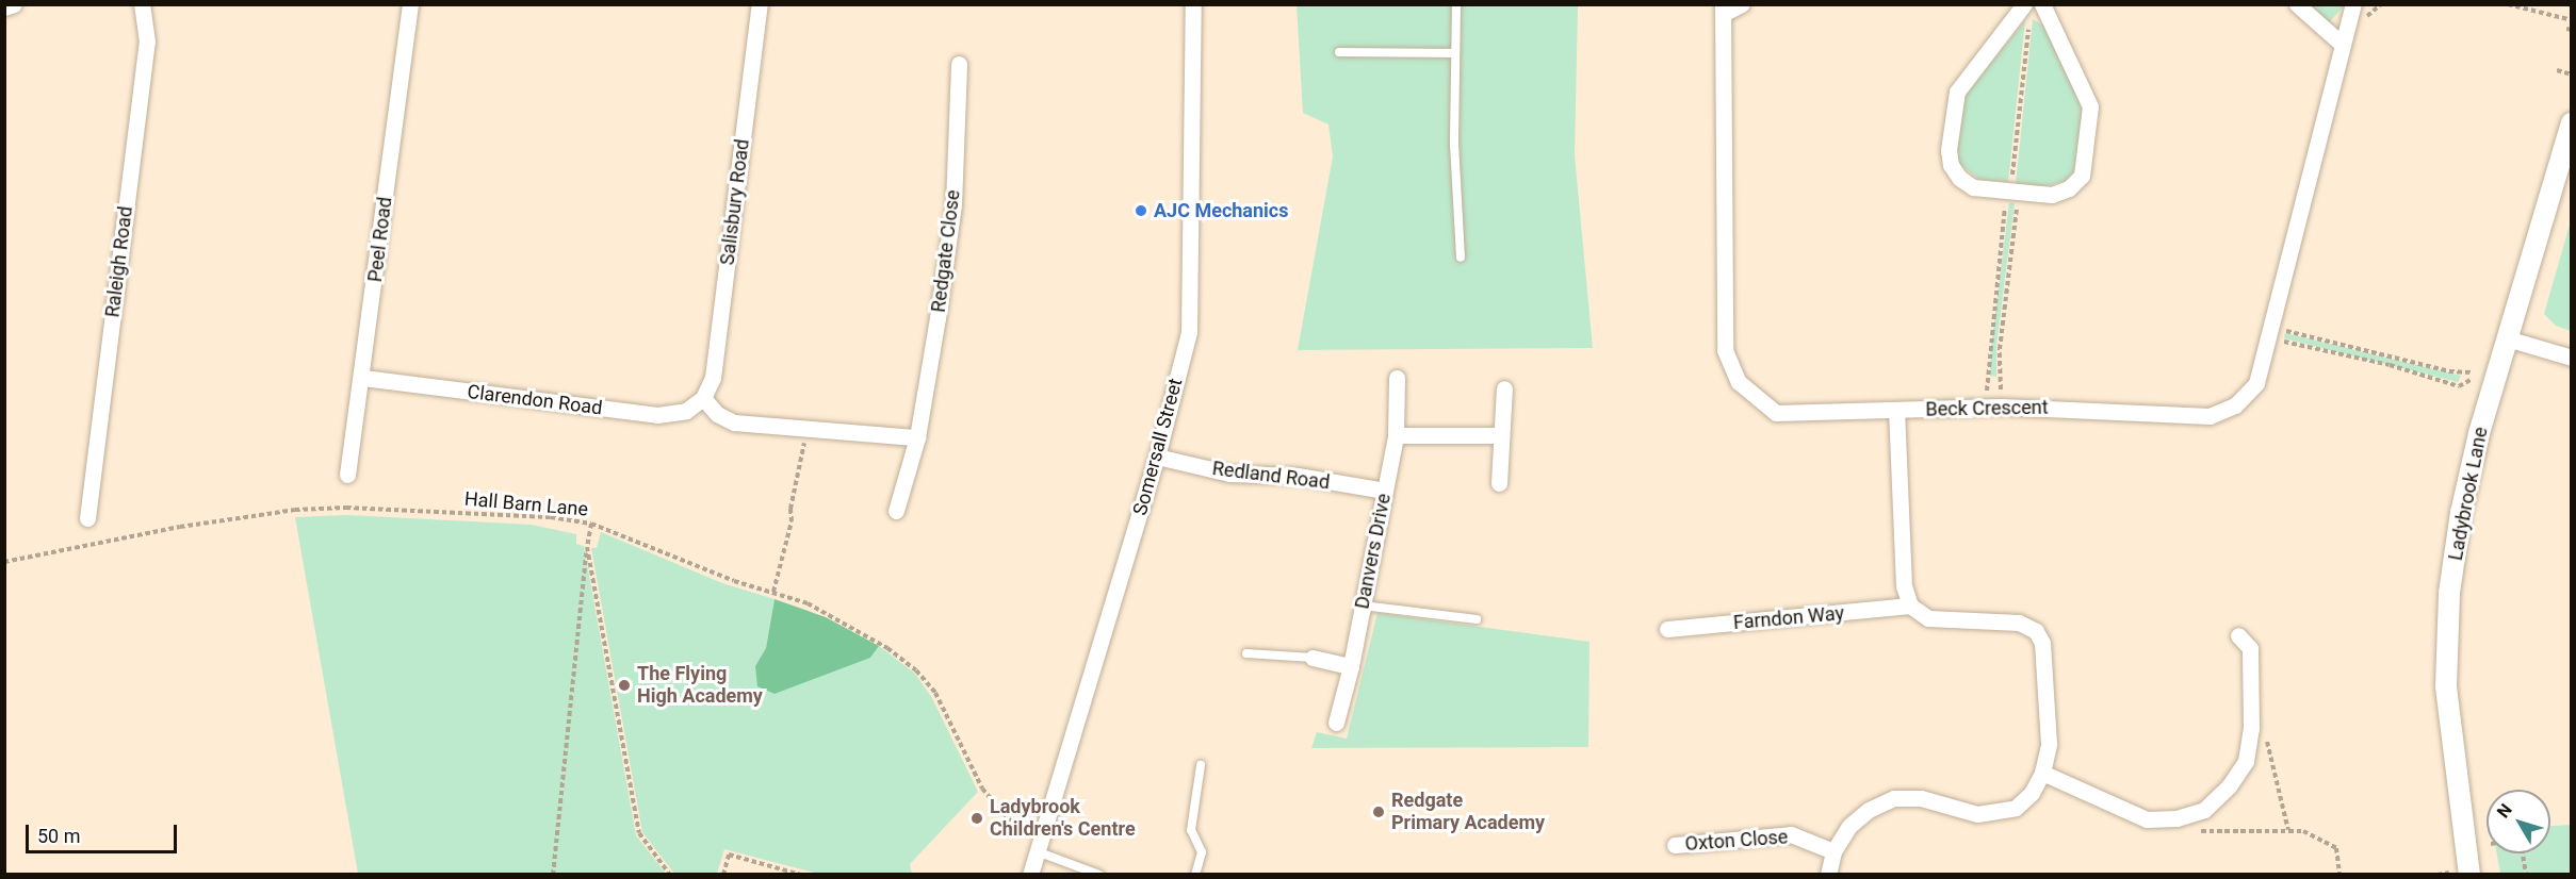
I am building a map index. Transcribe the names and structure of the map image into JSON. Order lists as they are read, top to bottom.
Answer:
{
  "streets": {
    "street": [
      "Salisbury Road",
      "Peel Road",
      "Redgate Close",
      "Raleigh Road",
      "Clarendon Road",
      "Beck Crescent",
      "Somersall Street",
      "Redland Road",
      "Ladybrook Lane",
      "Danvers Drive",
      "Farndon Way",
      "Oxton Close"
    ],
    "path": ["Hall Barn Lane"]
  },
  "crossings": [
    ["Salisbury Road", "Clarendon Road"],
    ["Peel Road", "Clarendon Road"],
    ["Somersall Street", "Redland Road"],
    ["Somersall Street", "Hall Barn Lane"],
    ["Redland Road", "Danvers Drive"],
    ["Farndon Way", "Oxton Close"]
  ],
  "places": [
    "AJC Mechanics",
    "The Flying High Academy",
    "Redgate Primary Academy",
    "Ladybrook Children's Centre"
  ],
  "scale_bar": "50 m",
  "north": "top left"
}
